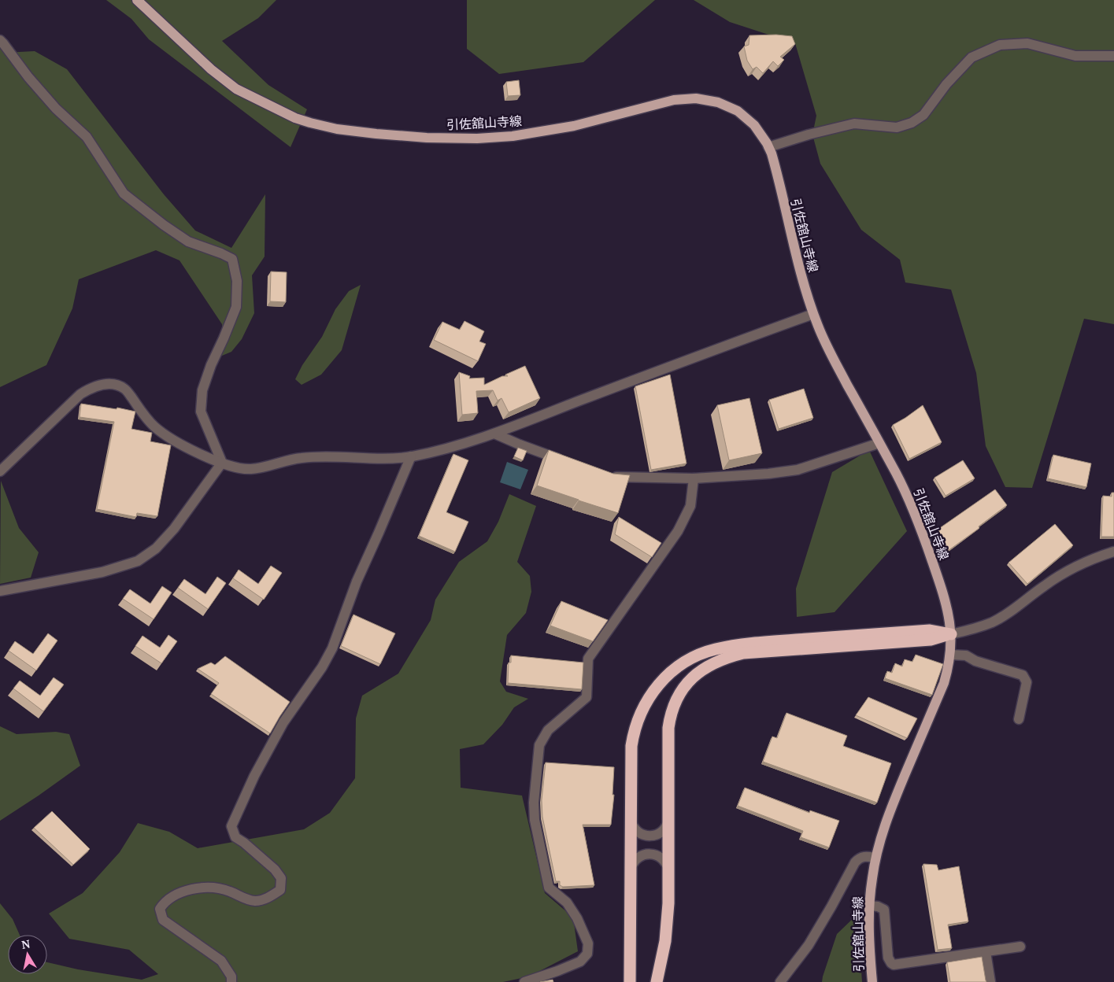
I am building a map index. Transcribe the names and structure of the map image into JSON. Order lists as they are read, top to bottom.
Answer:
{
  "streets": {
    "main road": ["引佐舘山寺線"]
  },
  "north": "top"
}
